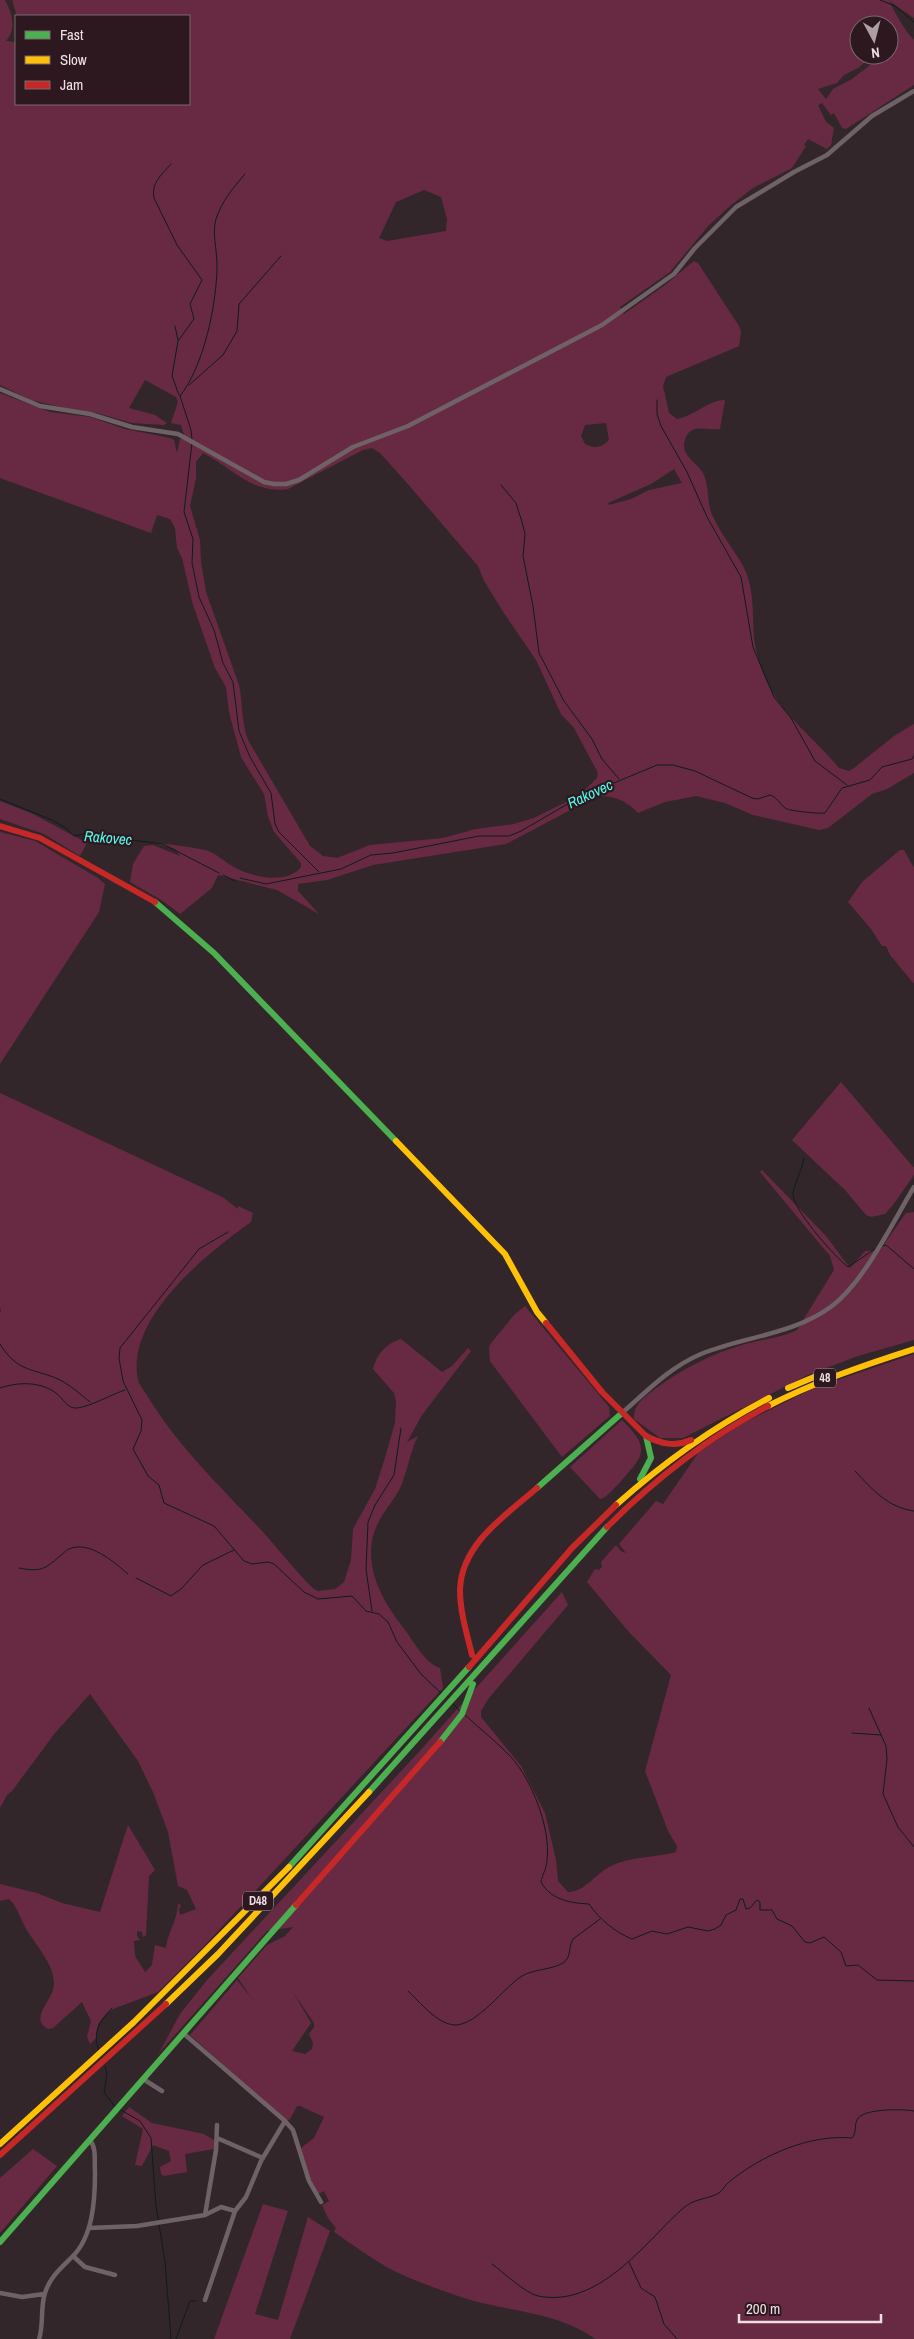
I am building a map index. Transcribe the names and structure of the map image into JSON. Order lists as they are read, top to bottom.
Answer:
{
  "streets": {
    "main road": ["48", "D48"]
  },
  "crossings": [
    ["48", "D48"]
  ],
  "water": ["Rakovec"],
  "legend": ["Fast", "Slow", "Jam"],
  "scale_bar": "200 m",
  "north": "bottom"
}
